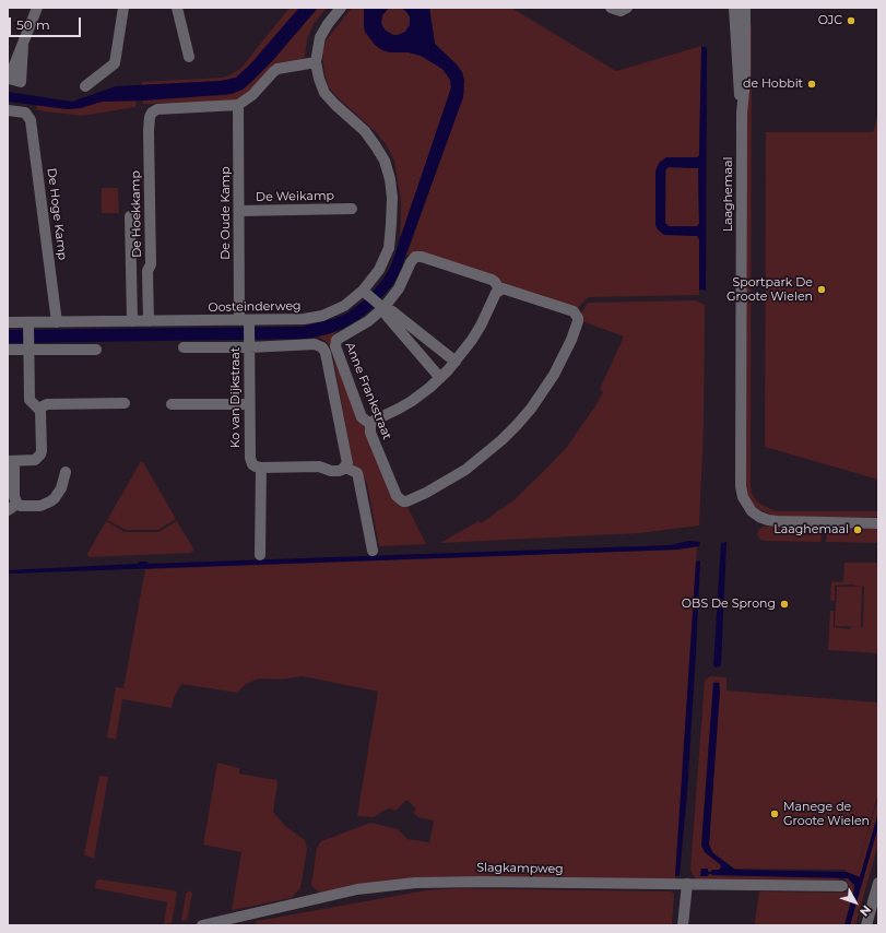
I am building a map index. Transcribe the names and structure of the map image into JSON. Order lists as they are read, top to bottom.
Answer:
{
  "streets": {
    "street": [
      "Laaghemaal",
      "De Weikamp",
      "De Oude Kamp",
      "De Hoge Kamp",
      "De Hoekkamp",
      "Oosteinderweg",
      "Anne Frankstraat",
      "Ko van Dijkstraat",
      "Slagkampweg"
    ]
  },
  "crossings": [
    ["De Weikamp", "De Oude Kamp"],
    ["De Oude Kamp", "De Hoekkamp"],
    ["De Oude Kamp", "Oosteinderweg"],
    ["De Oude Kamp", "Ko van Dijkstraat"],
    ["De Hoge Kamp", "Oosteinderweg"],
    ["De Hoekkamp", "Oosteinderweg"],
    ["Oosteinderweg", "Ko van Dijkstraat"]
  ],
  "places": [
    "OJC",
    "de Hobbit",
    "Sportpark De Groote Wielen",
    "Laaghemaal",
    "OBS De Sprong",
    "Manege de Groote Wielen"
  ],
  "scale_bar": "50 m",
  "north": "bottom right"
}
